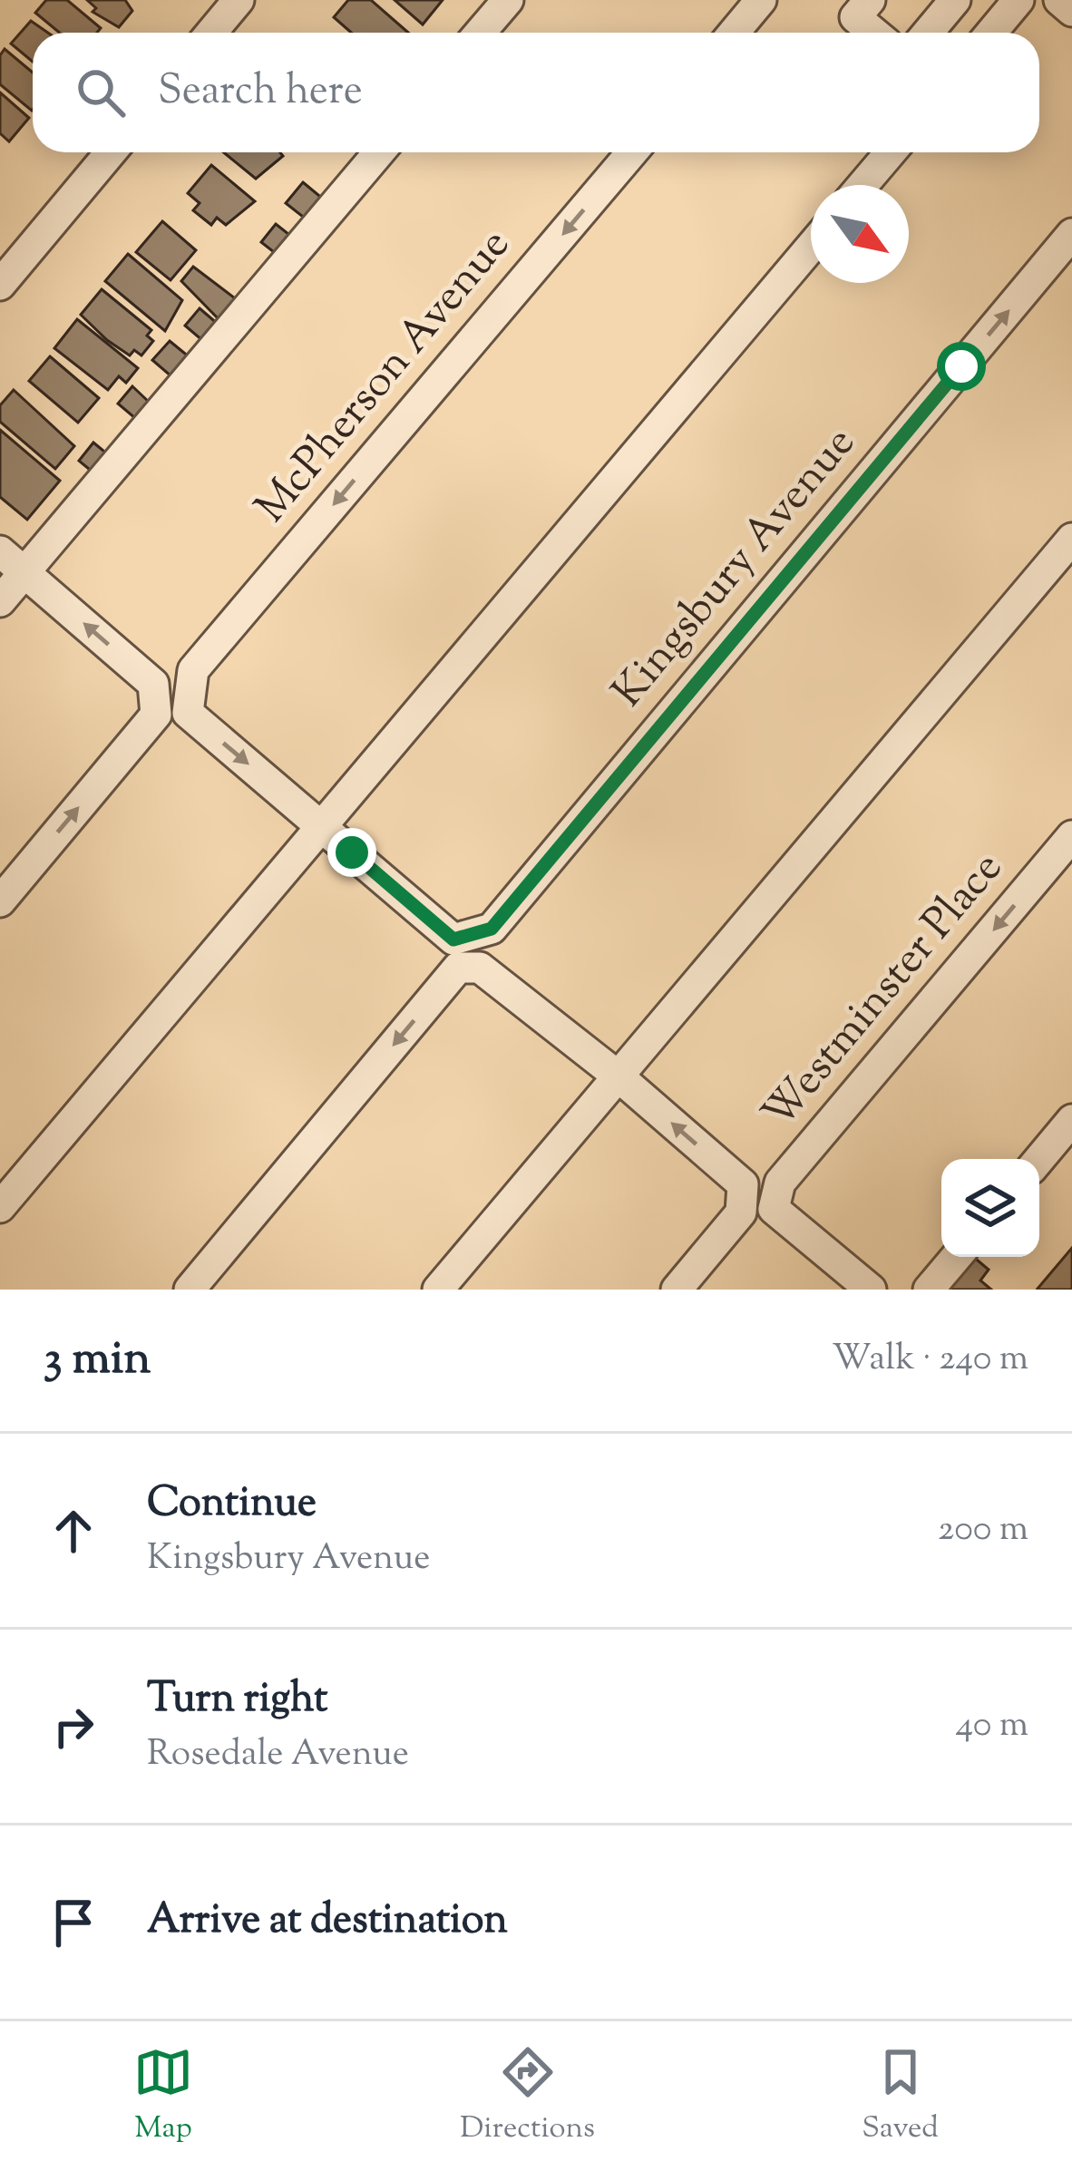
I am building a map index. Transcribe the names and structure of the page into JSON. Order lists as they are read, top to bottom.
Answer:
{
  "streets": {
    "street": ["McPherson Avenue", "Kingsbury Avenue", "Westminster Place"]
  },
  "crossings": [
    ["McPherson Avenue", "Kingsbury Avenue"]
  ],
  "north": "bottom right",
  "page": {
    "search": "Search here",
    "heading": ["3 min", "Walk · 240 m"],
    "list": [
      ["Continue", "Kingsbury Avenue", "200 m"],
      ["Turn right", "Rosedale Avenue", "40 m"],
      "Arrive at destination"
    ],
    "nav": ["Map", "Directions", "Saved"]
  }
}
